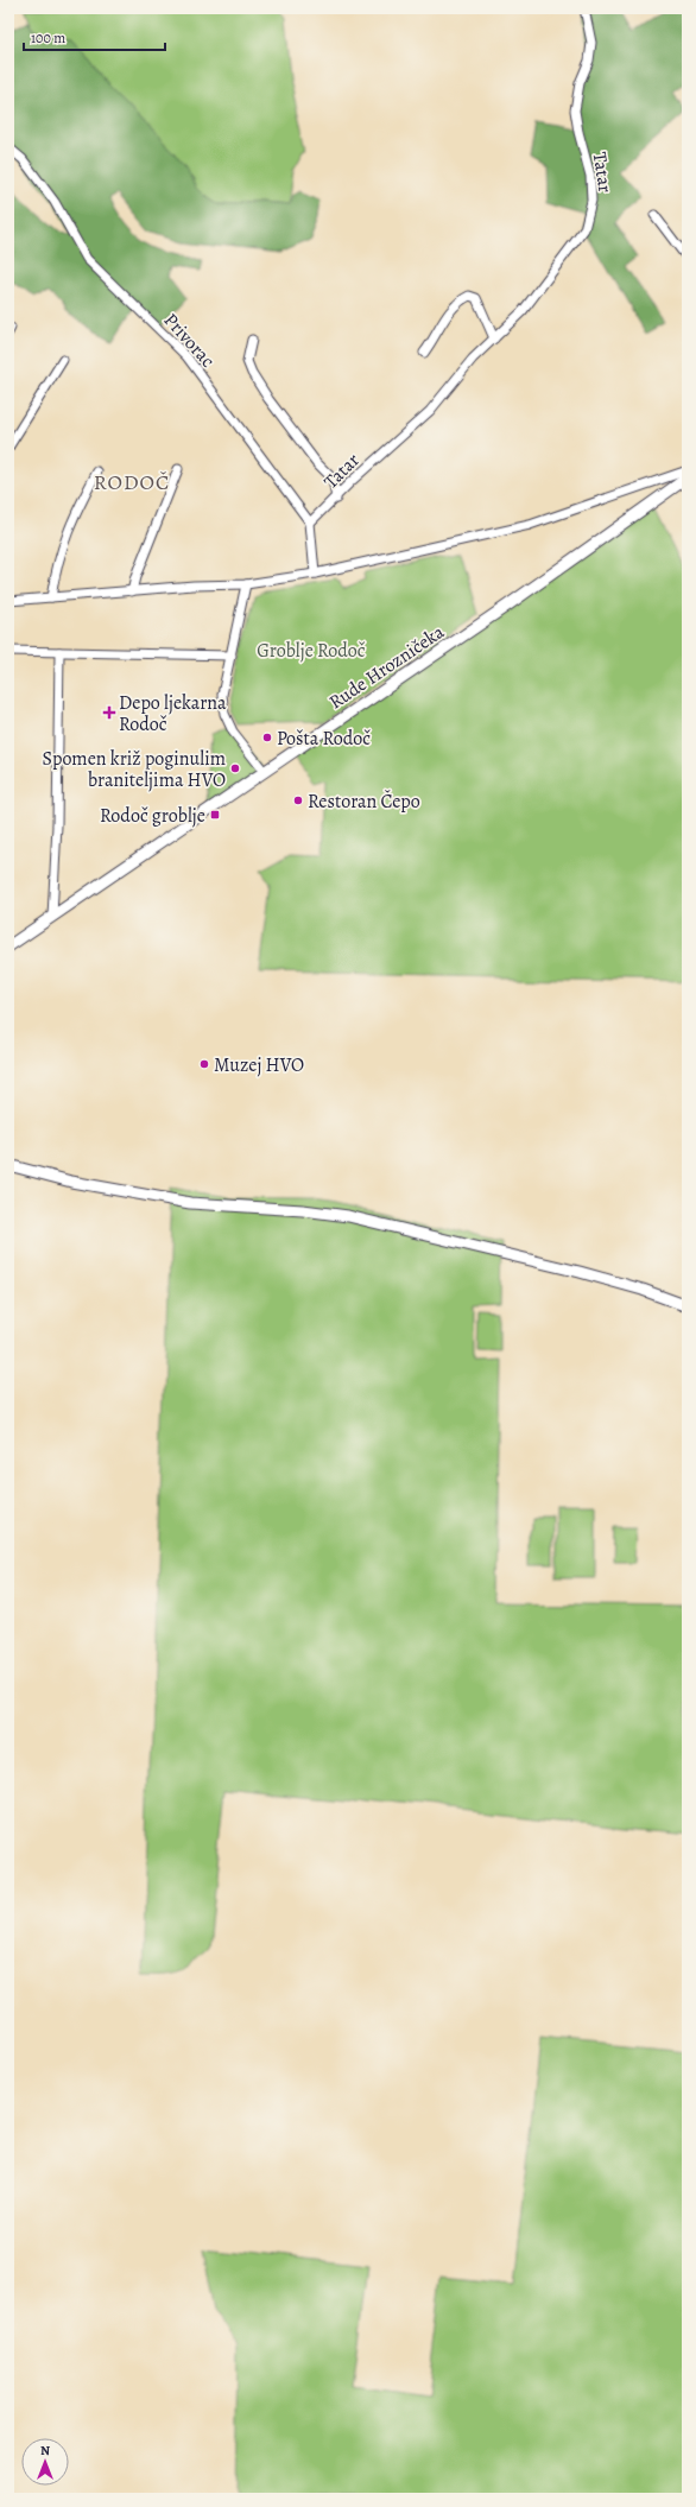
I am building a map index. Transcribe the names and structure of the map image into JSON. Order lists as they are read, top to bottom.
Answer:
{
  "streets": {
    "street": ["Tatar", "Privorac", "Rude Hrozničeka"]
  },
  "crossings": [
    ["Tatar", "Privorac"]
  ],
  "districts": ["RODOČ"],
  "parks": ["Groblje Rodoč"],
  "places": {
    "health": ["Depo ljekarna Rodoč"],
    "other": [
      "Pošta Rodoč",
      "Spomen križ poginulim braniteljima HVO",
      "Restoran Čepo",
      "Muzej HVO"
    ],
    "transit": ["Rodoč groblje"]
  },
  "scale_bar": "100 m",
  "north": "top"
}
